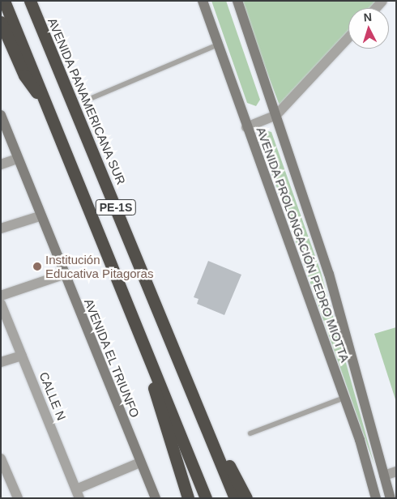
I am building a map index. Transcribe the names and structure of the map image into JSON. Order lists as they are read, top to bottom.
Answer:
{
  "streets": {
    "highway": ["AVENIDA PANAMERICANA SUR", "PE-1S"],
    "main road": ["AVENIDA PROLONGACIÓN PEDRO MIOTTA", "AVENIDA EL TRIUNFO"],
    "street": ["CALLE N"]
  },
  "crossings": [
    ["AVENIDA PANAMERICANA SUR", "PE-1S"]
  ],
  "places": ["Institución Educativa Pitagoras"],
  "north": "top"
}
